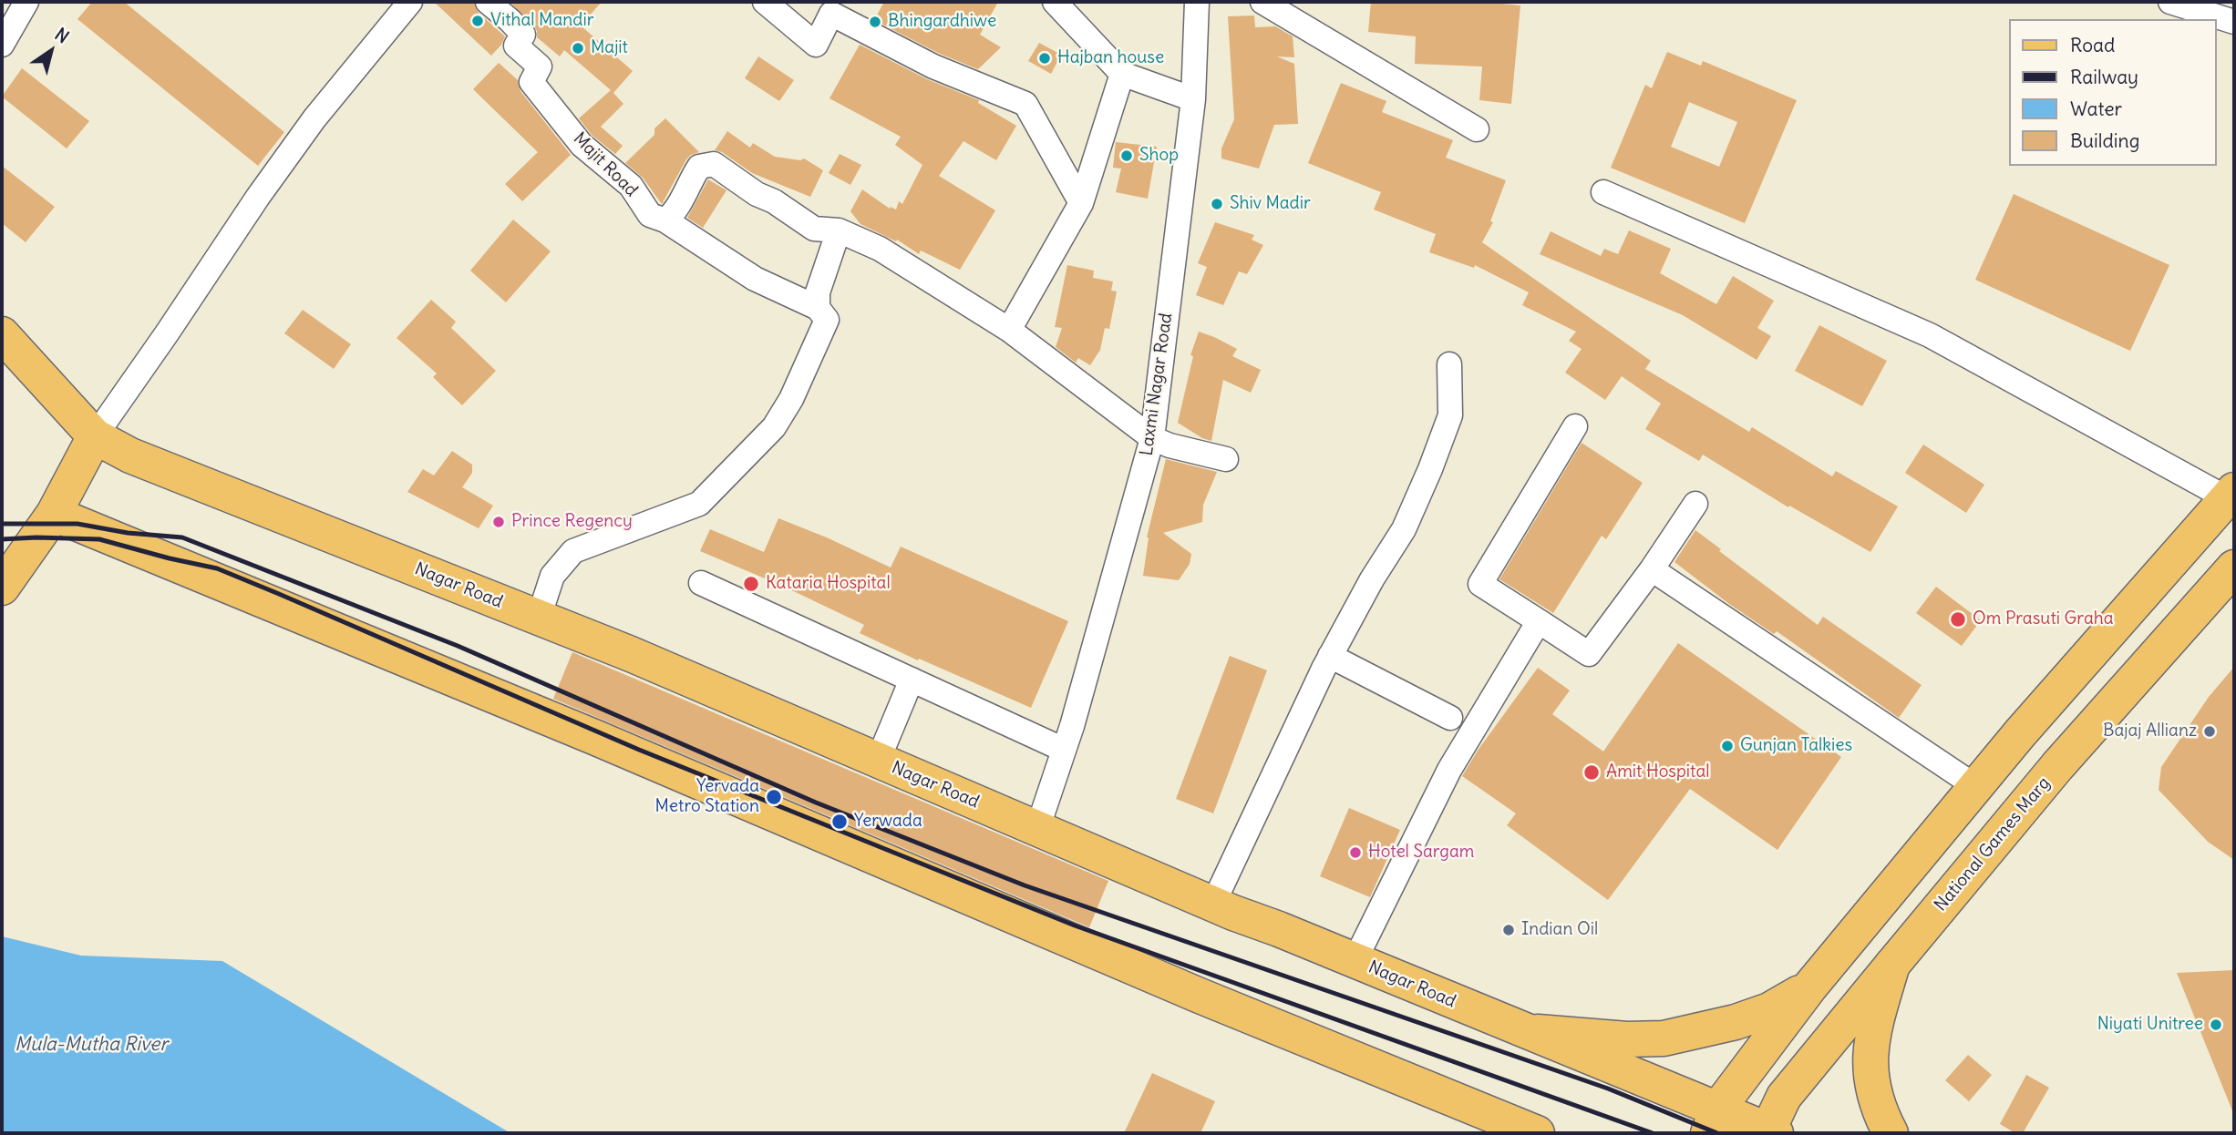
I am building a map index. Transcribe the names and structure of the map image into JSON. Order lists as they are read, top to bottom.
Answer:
{
  "streets": {
    "main road": ["Nagar Road", "National Games Marg"],
    "street": ["Majit Road", "Laxmi Nagar Road"]
  },
  "crossings": [
    ["Laxmi Nagar Road", "Nagar Road"],
    ["Nagar Road", "National Games Marg"]
  ],
  "water": ["Mula-Mutha River"],
  "places": [
    "Vithal Mandir",
    "Bhingardhiwe",
    "Majit",
    "Hajban house",
    "Shop",
    "Shiv Madir",
    "Prince Regency",
    "Kataria Hospital",
    "Om Prasuti Graha",
    "Bajaj Allianz",
    "Gunjan Talkies",
    "Amit Hospital",
    "Yervada Metro Station",
    "Yerwada",
    "Hotel Sargam",
    "Indian Oil",
    "Niyati Unitree"
  ],
  "legend": [
    "Road",
    "Railway",
    "Water",
    "Building"
  ],
  "north": "top right"
}
